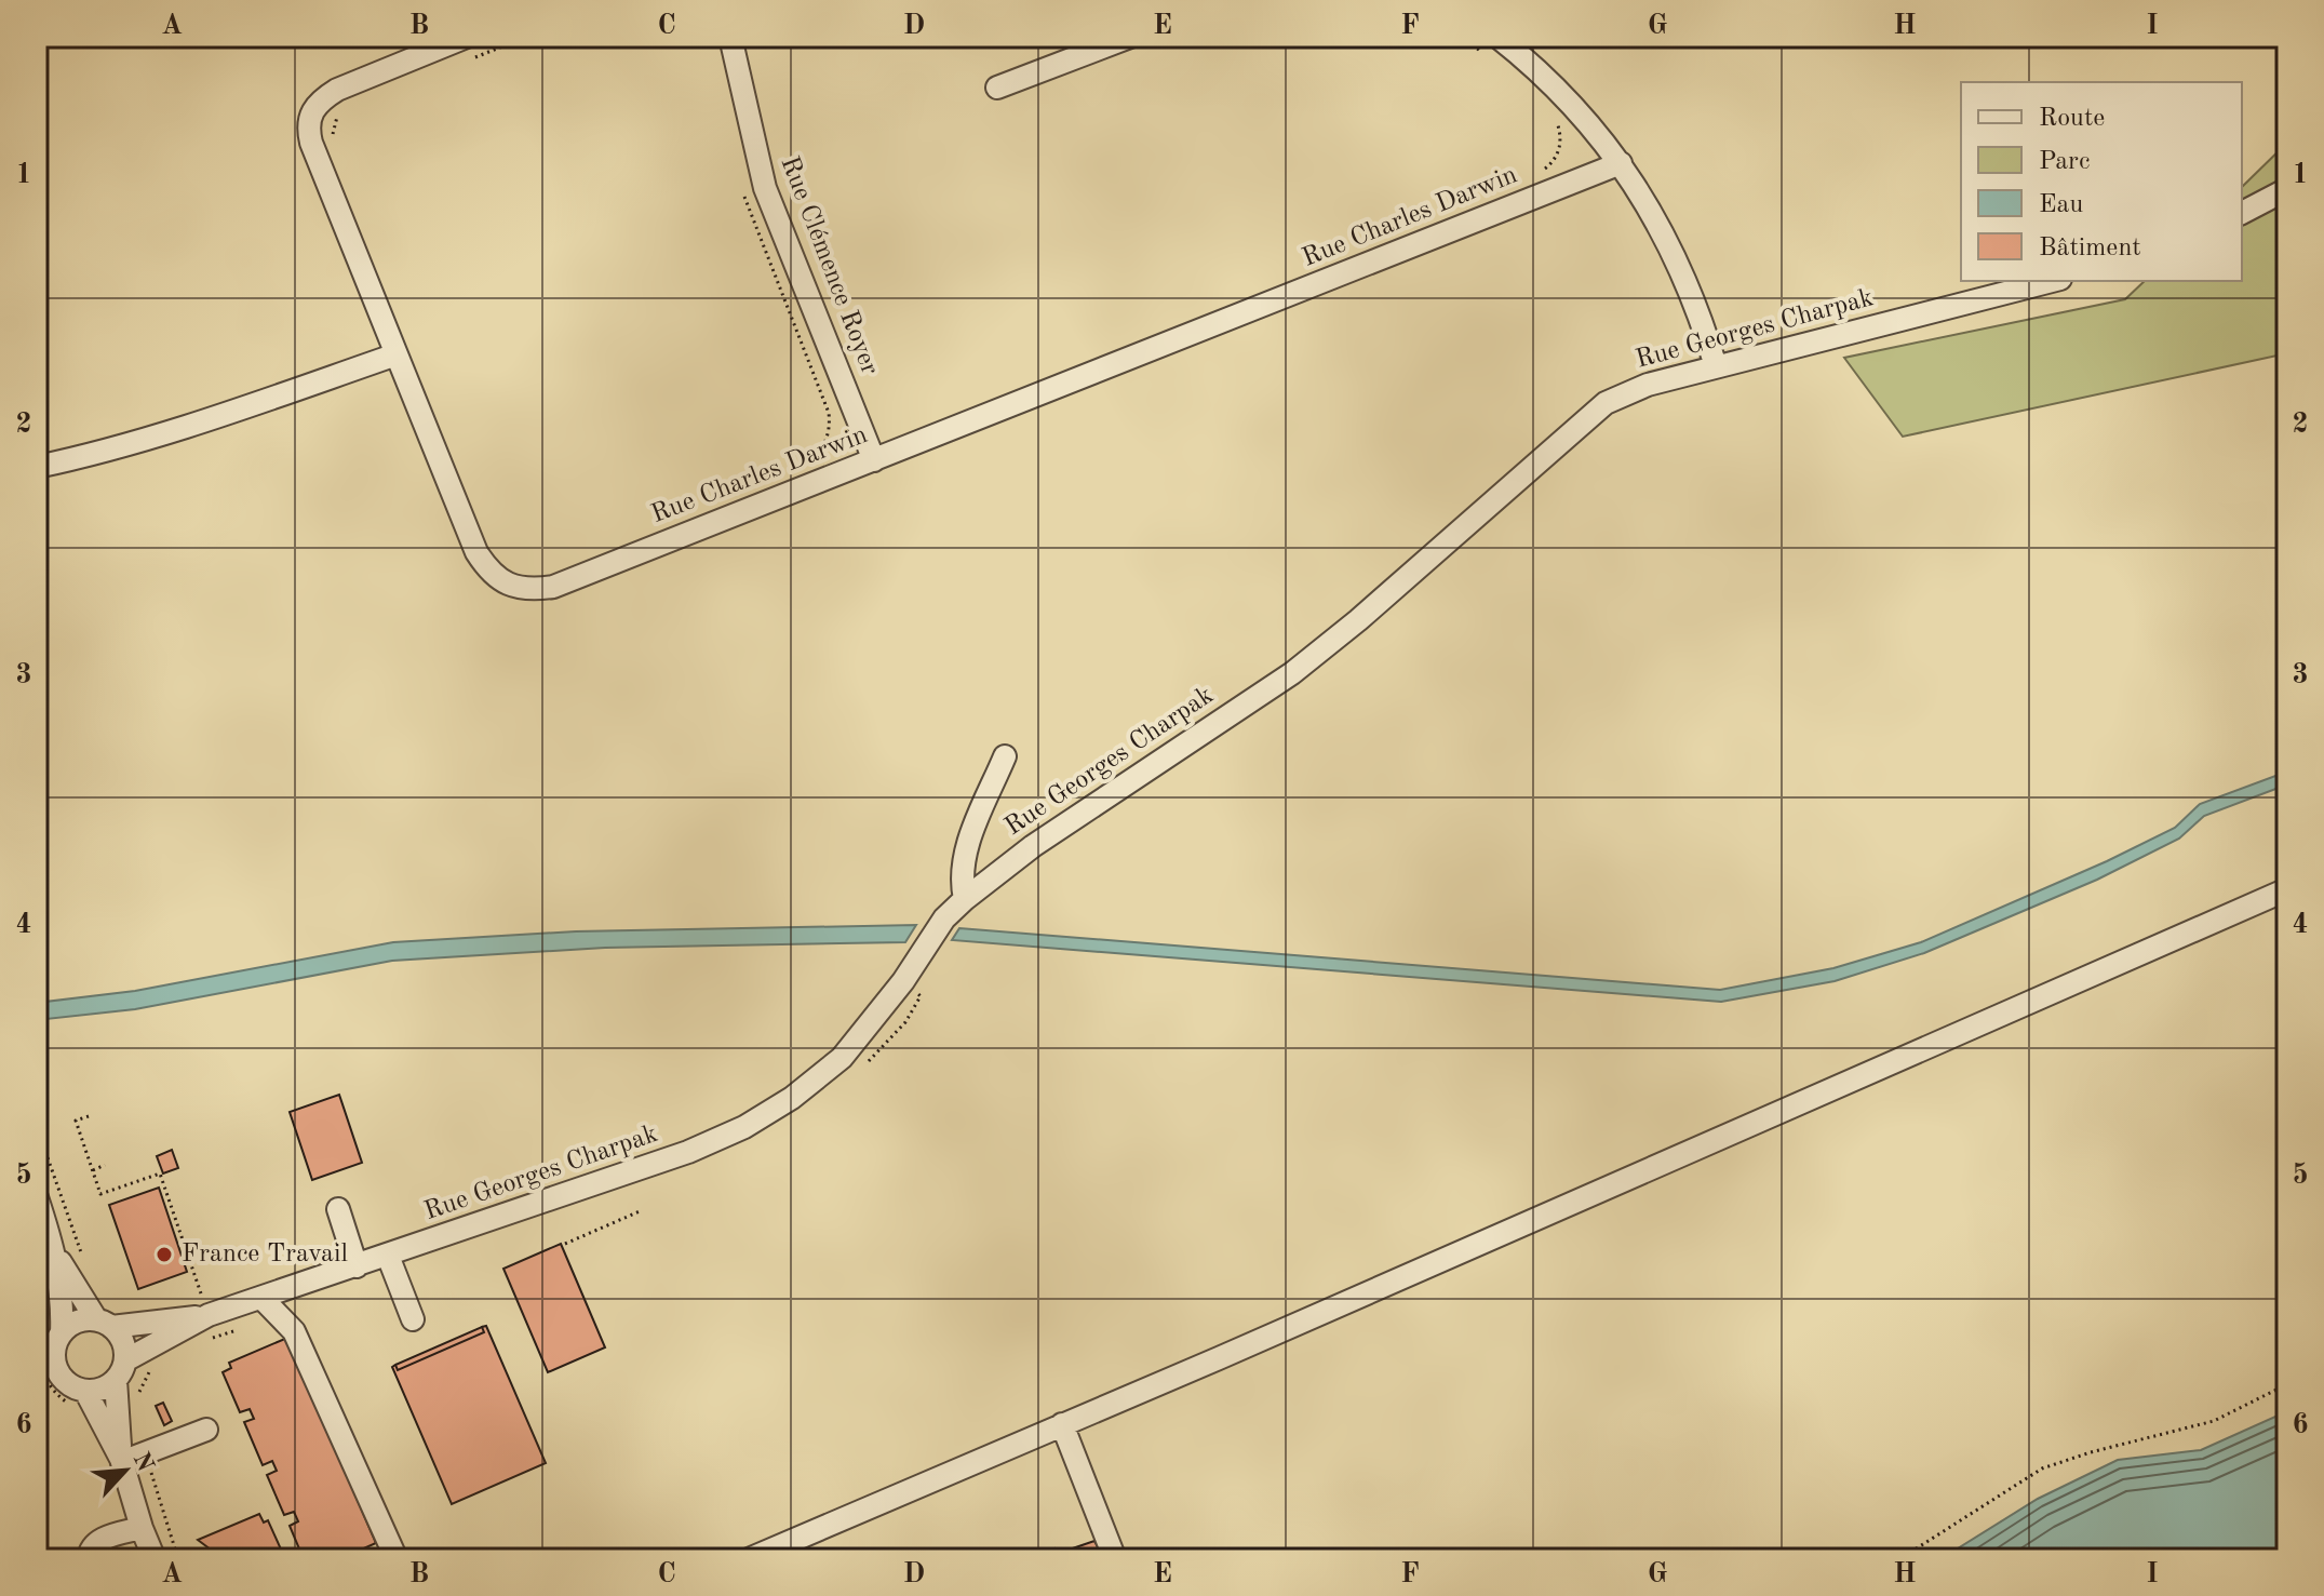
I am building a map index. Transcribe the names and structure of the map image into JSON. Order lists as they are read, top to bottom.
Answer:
{
  "streets": {
    "street": ["Rue Charles Darwin", "Rue Clémence Royer", "Rue Georges Charpak"]
  },
  "crossings": [
    ["Rue Charles Darwin", "Rue Clémence Royer"]
  ],
  "places": ["France Travail"],
  "legend": [
    "Route",
    "Parc",
    "Eau",
    "Bâtiment"
  ],
  "north": "top right",
  "grid": {
    "columns": [
      "A",
      "B",
      "C",
      "D",
      "E",
      "F",
      "G",
      "H",
      "I"
    ],
    "rows": [
      "1",
      "2",
      "3",
      "4",
      "5",
      "6"
    ]
  }
}
